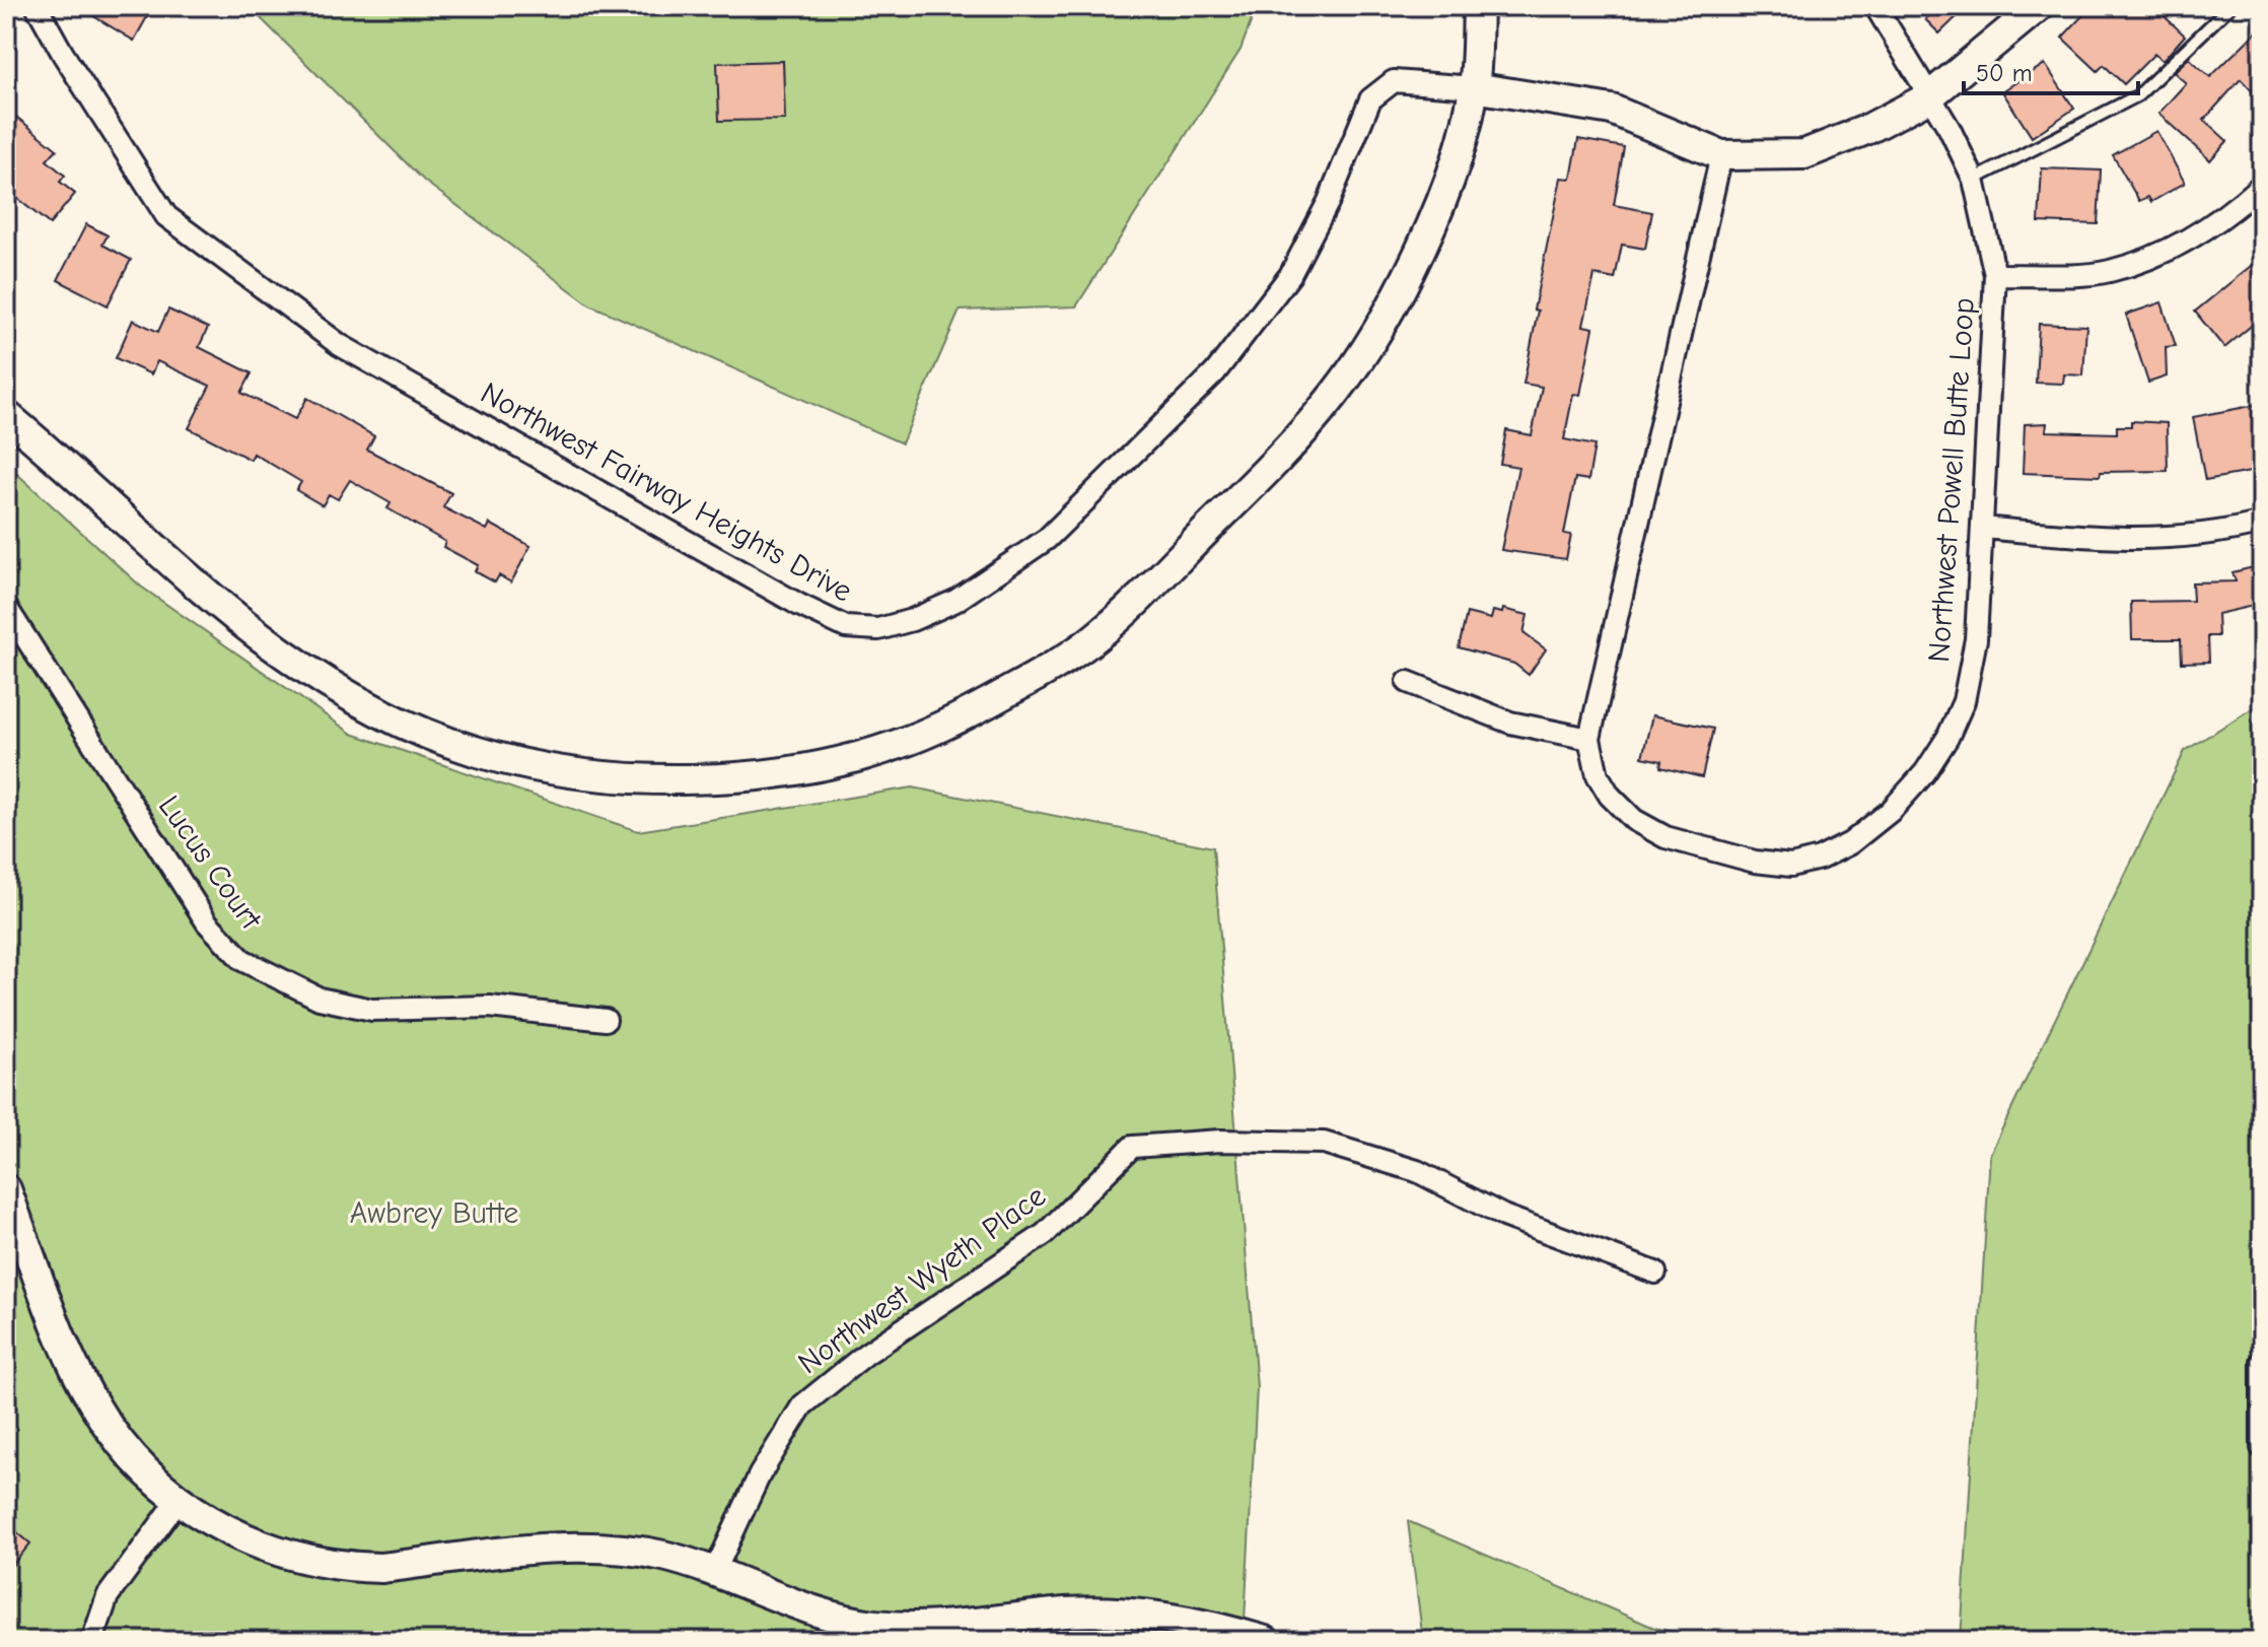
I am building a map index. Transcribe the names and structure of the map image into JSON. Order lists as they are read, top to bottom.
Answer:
{
  "streets": {
    "street": [
      "Northwest Powell Butte Loop",
      "Northwest Fairway Heights Drive",
      "Lucus Court",
      "Northwest Wyeth Place"
    ]
  },
  "parks": ["Awbrey Butte"],
  "scale_bar": "50 m"
}
